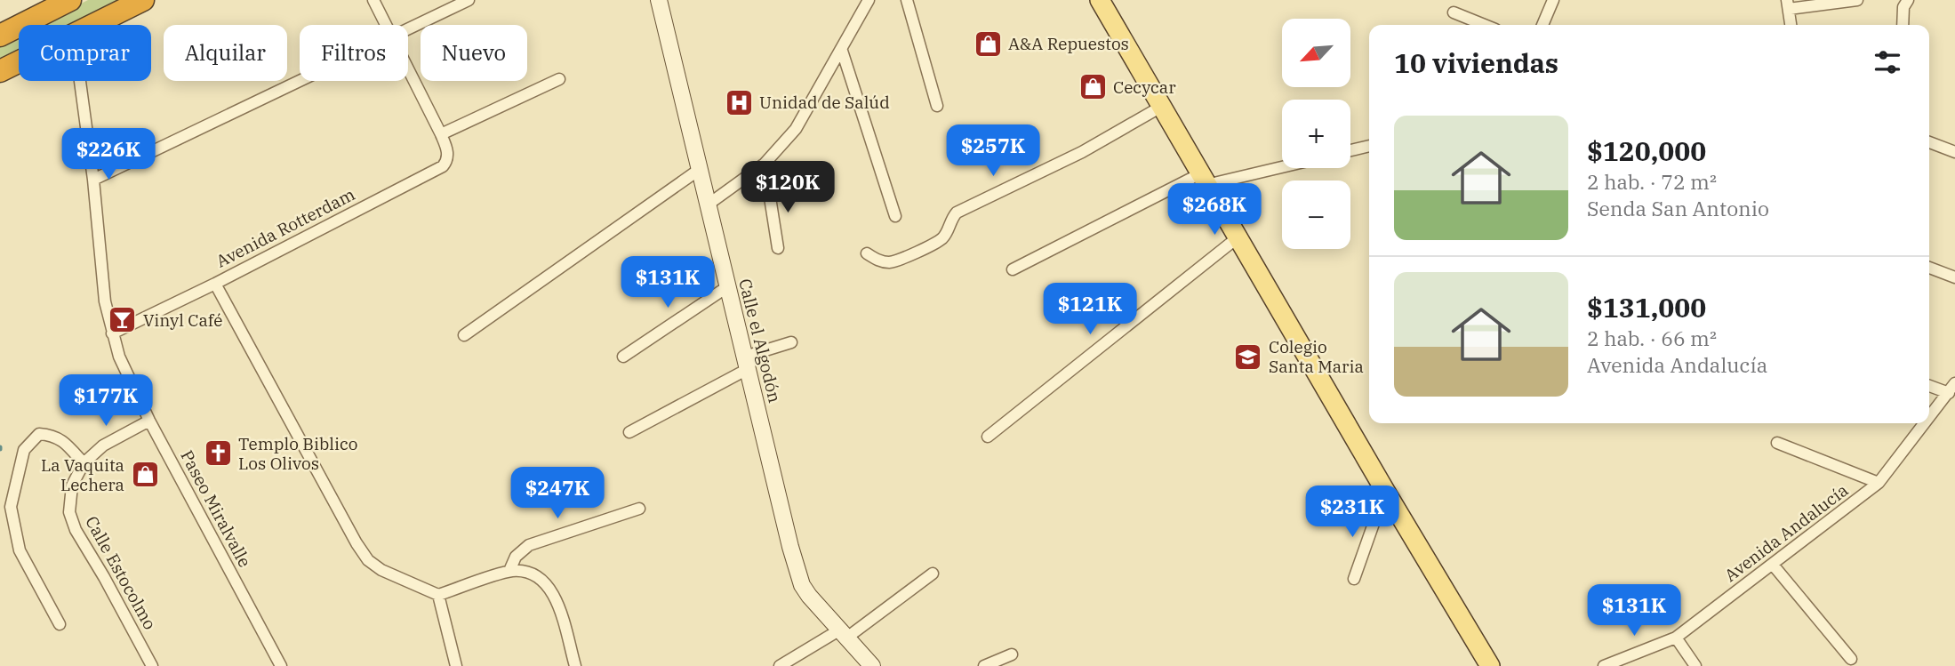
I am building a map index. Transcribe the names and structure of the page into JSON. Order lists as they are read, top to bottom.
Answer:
{
  "streets": {
    "street": [
      "Avenida Rotterdam",
      "Calle el Algodón",
      "Paseo Miralvalle",
      "Avenida Andalucía",
      "Calle Estocolmo"
    ]
  },
  "crossings": [
    ["Avenida Rotterdam", "Paseo Miralvalle"],
    ["Paseo Miralvalle", "Calle Estocolmo"]
  ],
  "places": {
    "shop": ["A&A Repuestos", "Cecycar", "La Vaquita Lechera"],
    "hospital": ["Unidad de Salúd"],
    "bar": ["Vinyl Café"],
    "school or university": ["Colegio Santa Maria"],
    "church": ["Templo Biblico Los Olivos"]
  },
  "north": "bottom left",
  "page": {
    "map_buttons": ["+", "−"],
    "chip": [
      "Comprar",
      "Alquilar",
      "Filtros",
      "Nuevo"
    ],
    "heading": "10 viviendas",
    "list": [
      {
        "name": "$120,000",
        "note": "2 hab. · 72 m² · Senda San Antonio"
      },
      {
        "name": "$131,000",
        "note": "2 hab. · 66 m² · Avenida Andalucía"
      }
    ],
    "price": [
      "$257K",
      "$226K",
      "$120K",
      "$268K",
      "$131K",
      "$121K",
      "$177K",
      "$247K",
      "$231K",
      "$131K"
    ]
  }
}
